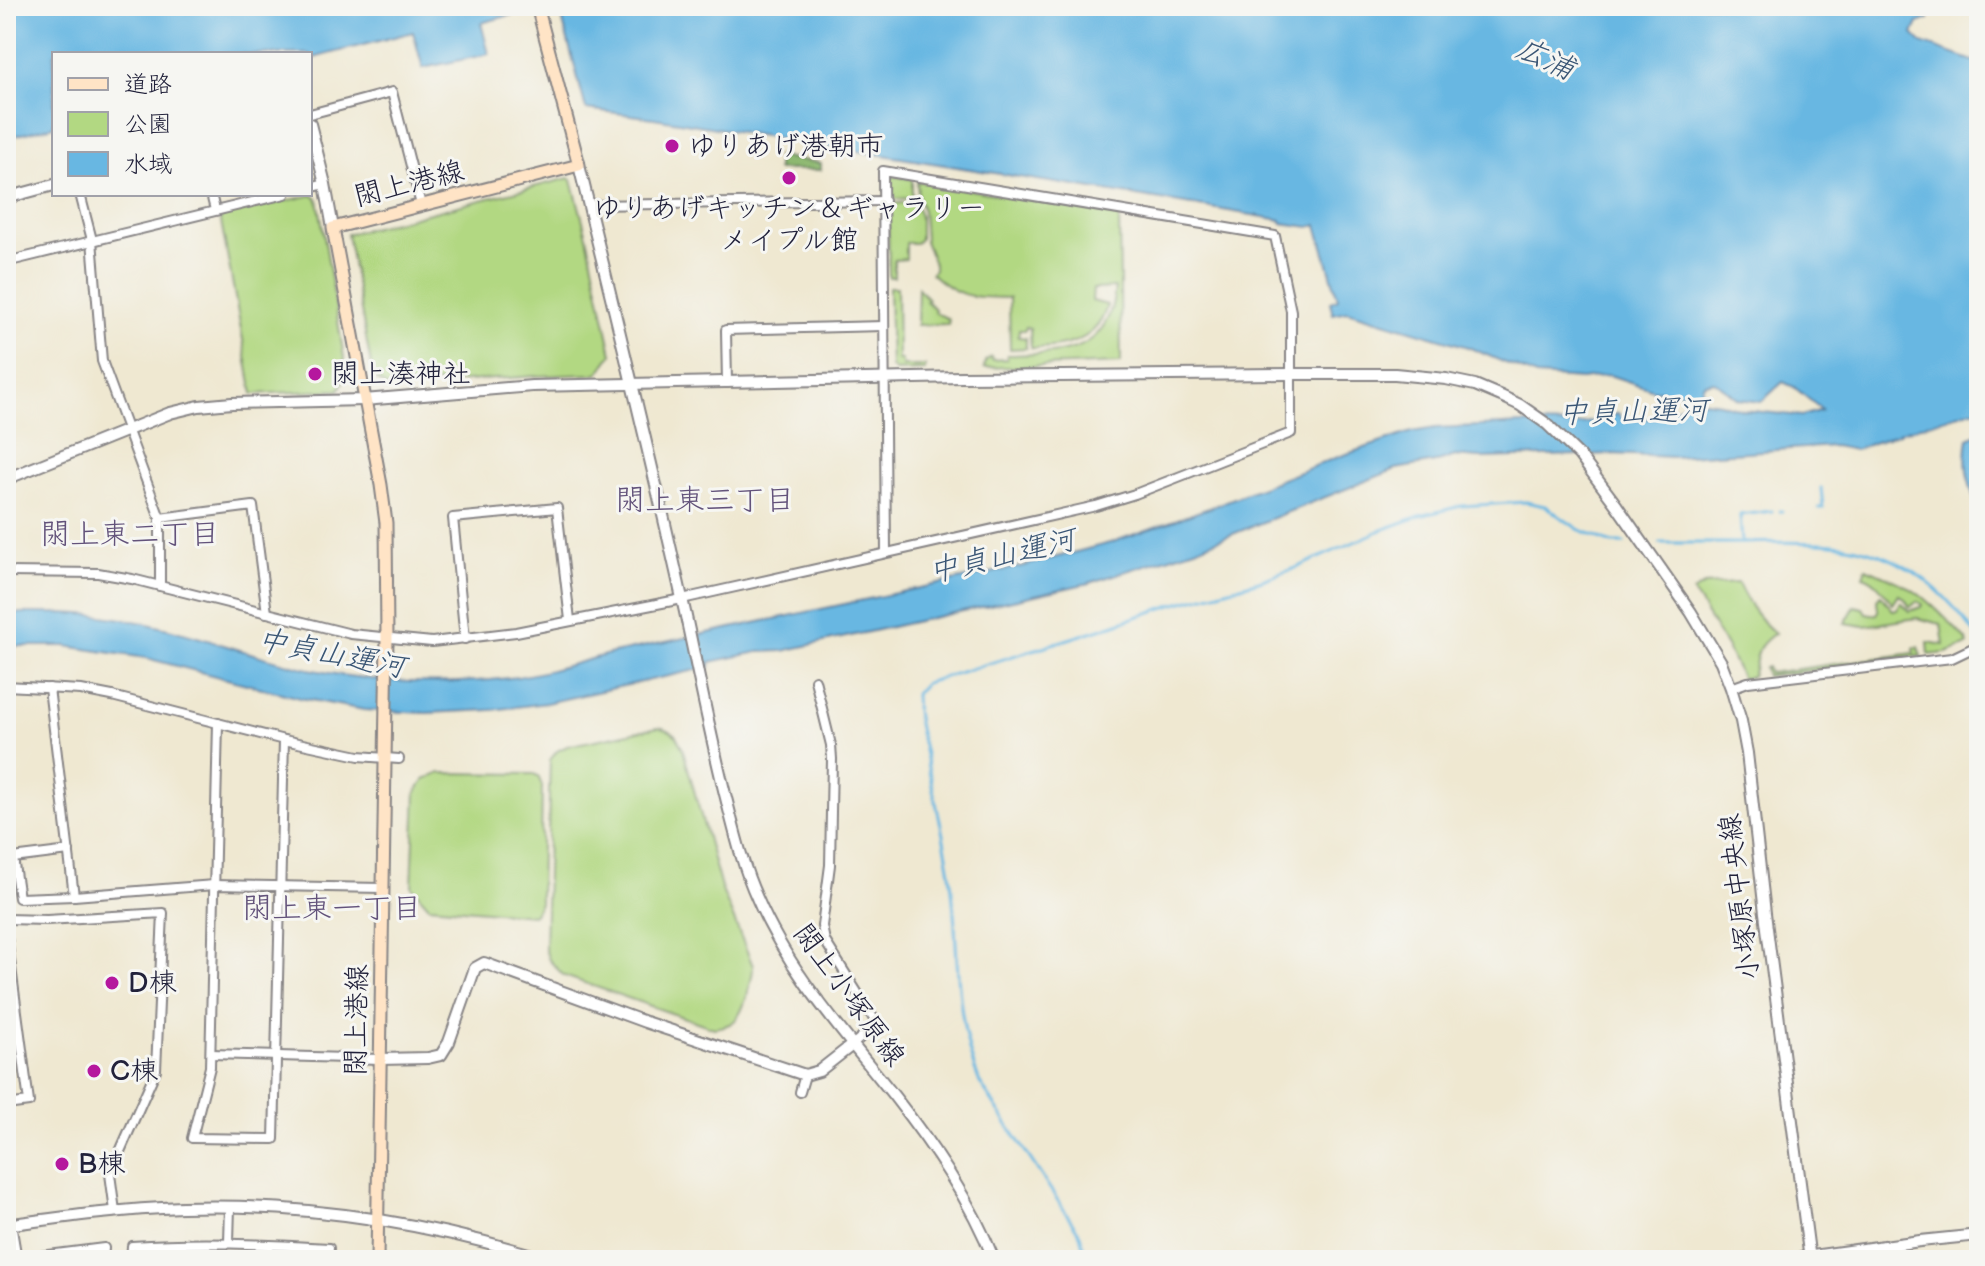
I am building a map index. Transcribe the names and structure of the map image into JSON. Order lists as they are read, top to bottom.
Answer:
{
  "streets": {
    "main road": ["閖上港線"],
    "street": ["小塚原中央線", "閖上小塚原線"]
  },
  "districts": ["閖上東三丁目", "閖上東二丁目", "閖上東一丁目"],
  "water": ["広浦", "中貞山運河"],
  "places": [
    "ゆりあげ港朝市",
    "ゆりあげキッチン＆ギャラリー メイプル館",
    "閖上湊神社",
    "D棟",
    "C棟",
    "B棟"
  ],
  "legend": ["道路", "公園", "水域"]
}
